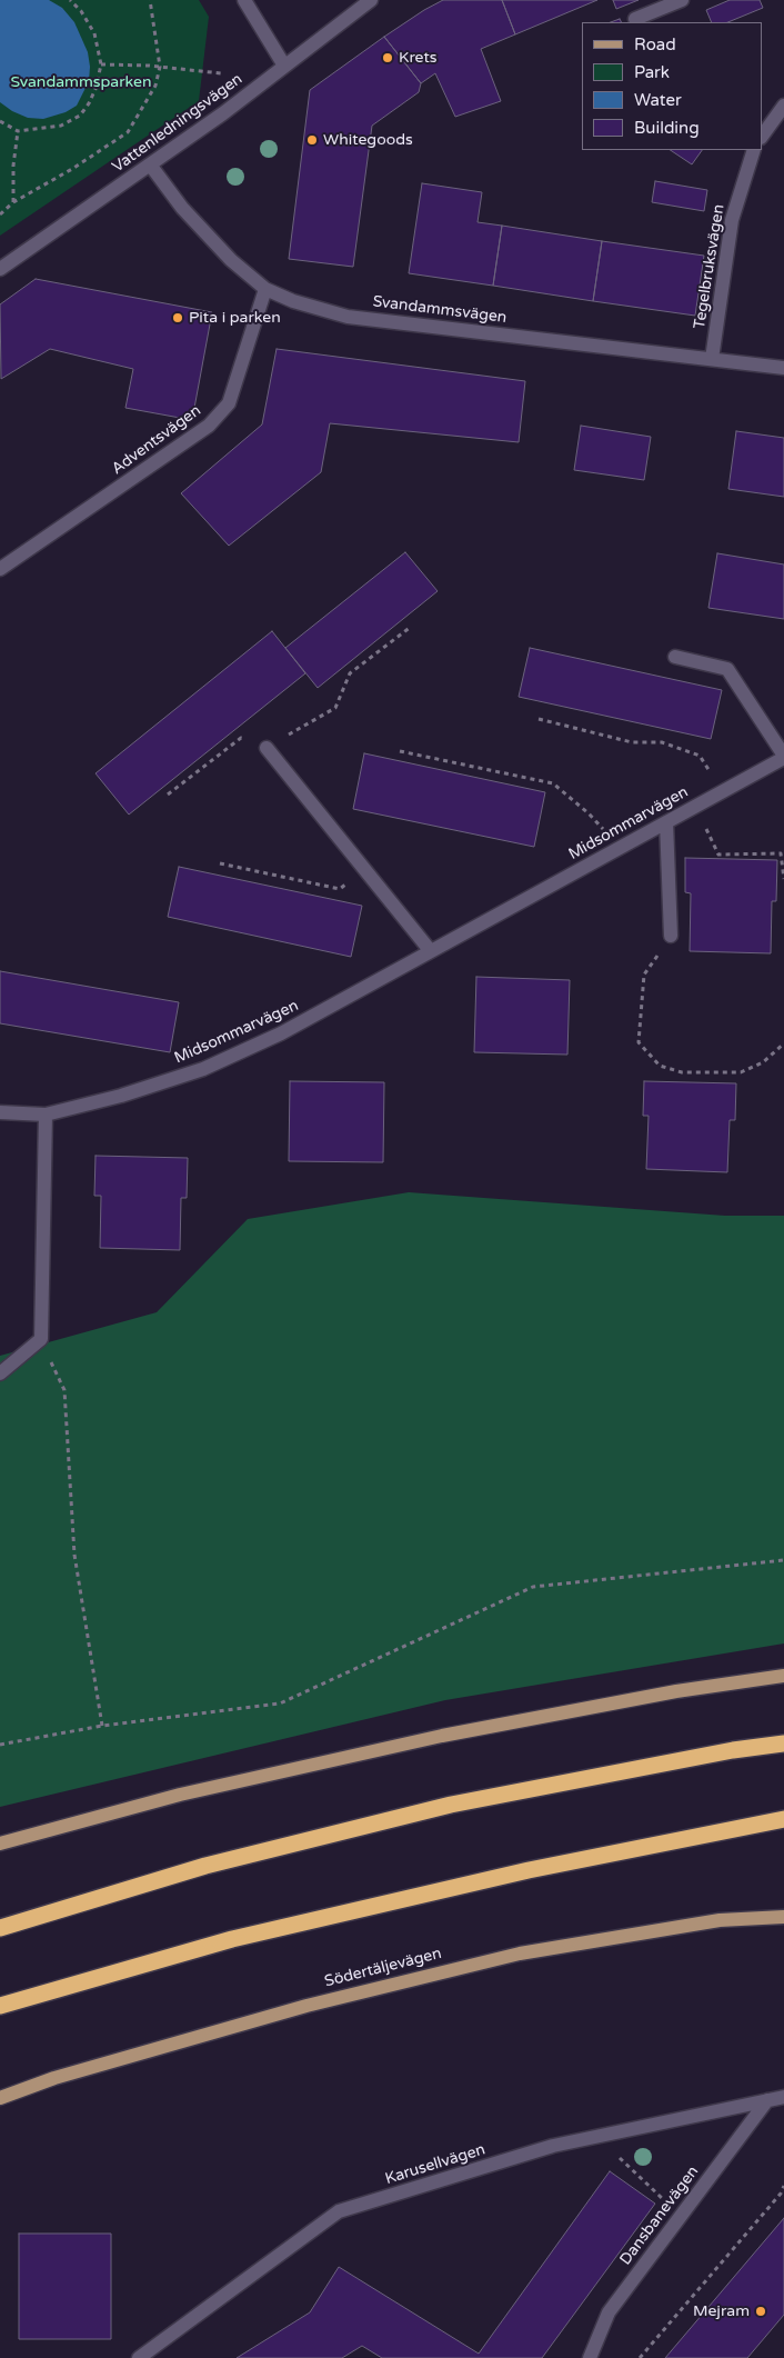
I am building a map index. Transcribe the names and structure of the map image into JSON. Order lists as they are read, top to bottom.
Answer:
{
  "streets": {
    "main road": ["Södertäljevägen"],
    "street": [
      "Vattenledningsvägen",
      "Tegelbruksvägen",
      "Svandammsvägen",
      "Adventsvägen",
      "Midsommarvägen",
      "Karusellvägen",
      "Dansbanevägen"
    ]
  },
  "crossings": [
    ["Vattenledningsvägen", "Svandammsvägen"],
    ["Tegelbruksvägen", "Svandammsvägen"],
    ["Svandammsvägen", "Adventsvägen"],
    ["Karusellvägen", "Dansbanevägen"]
  ],
  "parks": ["Svandammsparken"],
  "places": [
    "Krets",
    "Whitegoods",
    "Pita i parken",
    "Mejram"
  ],
  "legend": [
    "Road",
    "Park",
    "Water",
    "Building"
  ]
}
